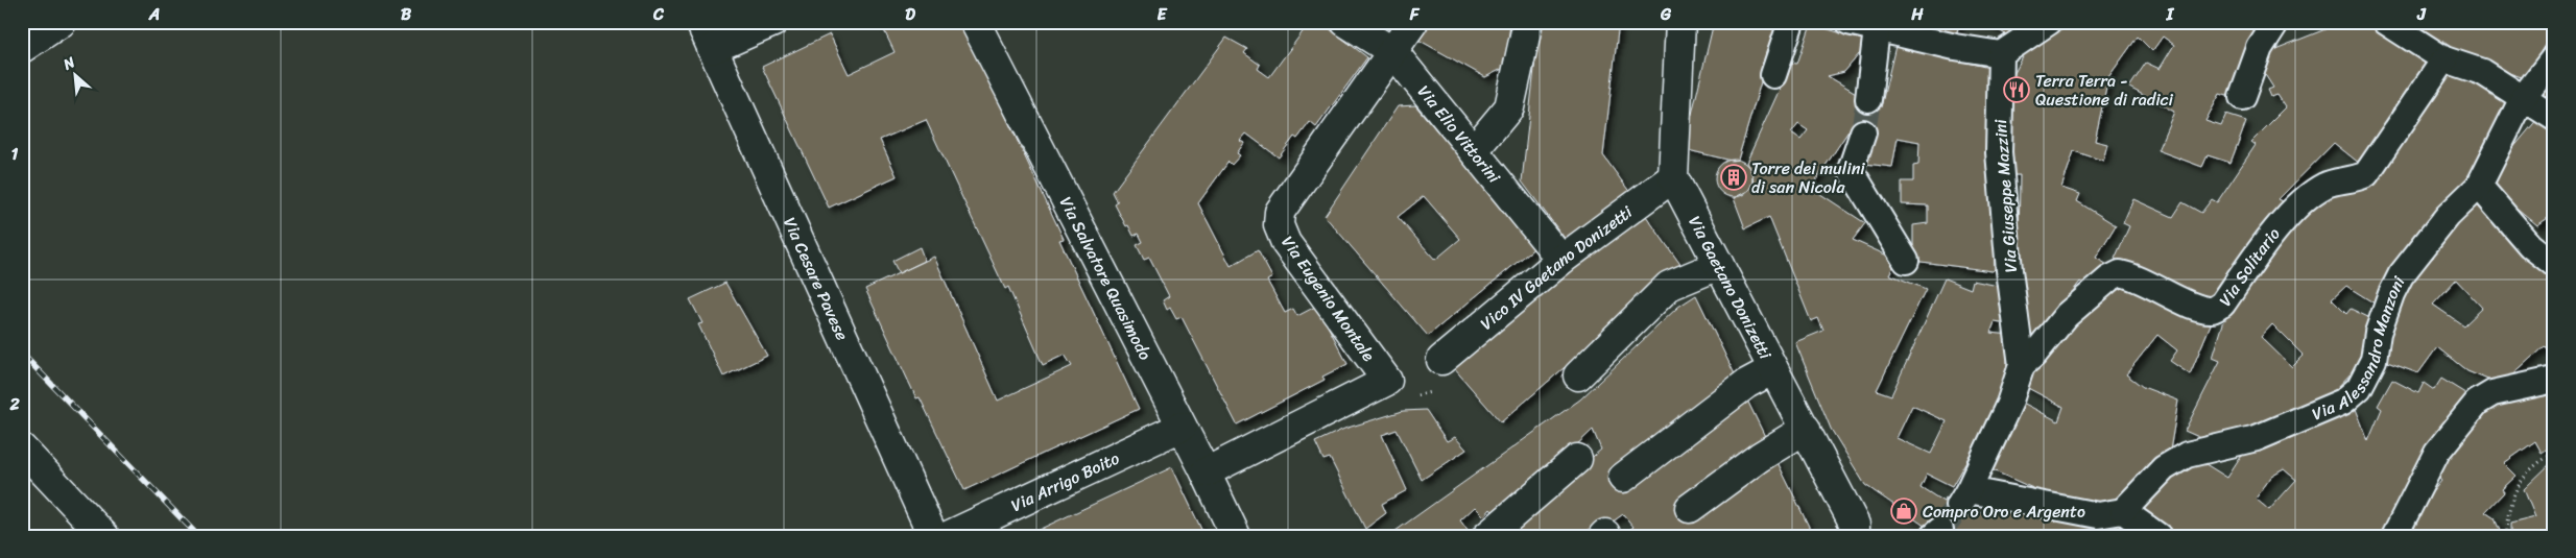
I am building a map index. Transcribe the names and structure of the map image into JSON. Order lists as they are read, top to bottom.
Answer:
{
  "streets": {
    "street": [
      "Via Elio Vittorini",
      "Via Giuseppe Mazzini",
      "Via Solitario",
      "Vico IV Gaetano Donizetti",
      "Via Salvatore Quasimodo",
      "Via Cesare Pavese",
      "Via Gaetano Donizetti",
      "Via Eugenio Montale",
      "Via Alessandro Manzoni",
      "Via Arrigo Boito"
    ]
  },
  "crossings": [
    ["Via Elio Vittorini", "Vico IV Gaetano Donizetti"],
    ["Via Elio Vittorini", "Via Eugenio Montale"],
    ["Via Giuseppe Mazzini", "Via Solitario"],
    ["Vico IV Gaetano Donizetti", "Via Gaetano Donizetti"],
    ["Via Salvatore Quasimodo", "Via Eugenio Montale"],
    ["Via Salvatore Quasimodo", "Via Arrigo Boito"]
  ],
  "places": {
    "restaurant": ["Terra Terra - Questione di radici"],
    "building": ["Torre dei mulini di san Nicola"],
    "shop": ["Compro Oro e Argento"]
  },
  "north": "top left",
  "grid": {
    "columns": [
      "A",
      "B",
      "C",
      "D",
      "E",
      "F",
      "G",
      "H",
      "I",
      "J"
    ],
    "rows": ["1", "2"]
  }
}
